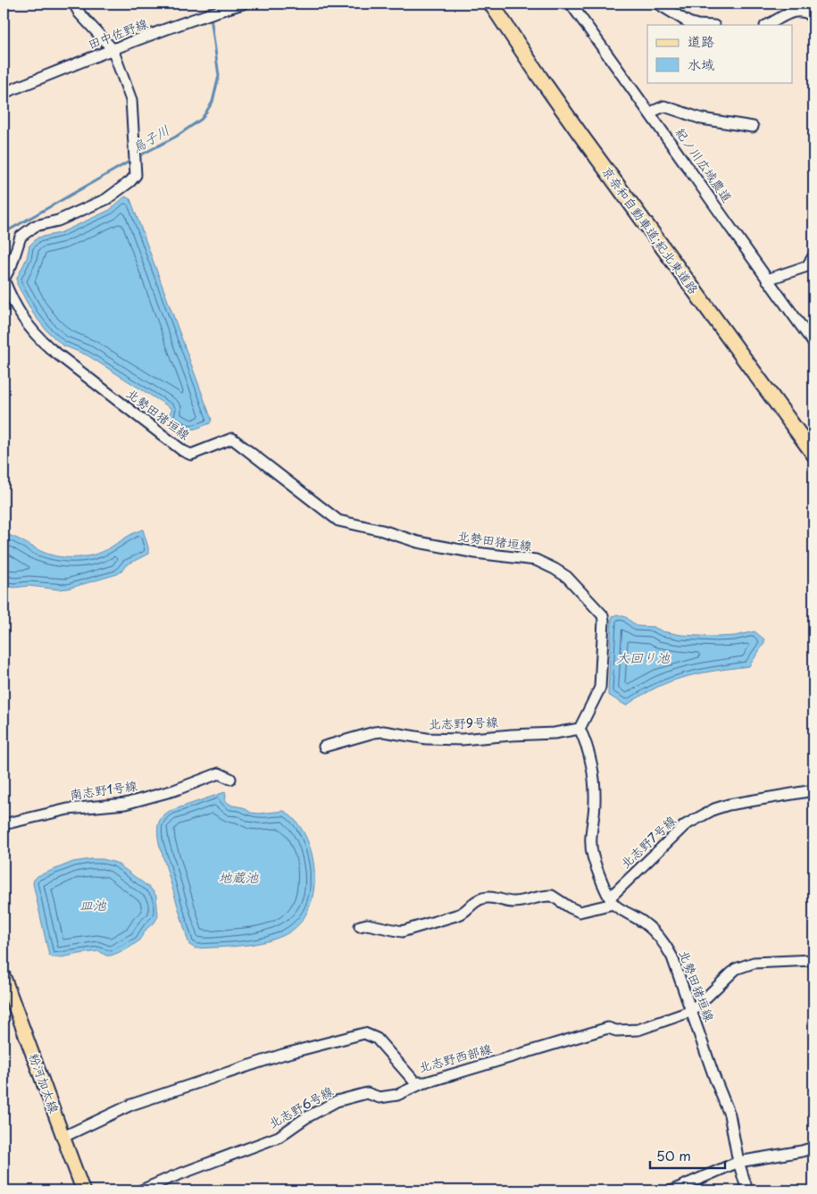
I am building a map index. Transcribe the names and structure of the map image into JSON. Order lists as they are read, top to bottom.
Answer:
{
  "streets": {
    "highway": ["京奈和自動車道;紀北東道路"],
    "main road": ["粉河加太線"],
    "street": [
      "田中佐野線",
      "紀ノ川広域農道",
      "北勢田猪垣線",
      "北志野9号線",
      "南志野1号線",
      "北志野7号線",
      "北志野西部線",
      "北志野6号線"
    ]
  },
  "crossings": [
    ["北勢田猪垣線", "北志野9号線"],
    ["北勢田猪垣線", "北志野7号線"],
    ["北勢田猪垣線", "北志野西部線"],
    ["北志野西部線", "粉河加太線"],
    ["北志野西部線", "北志野6号線"]
  ],
  "water": [
    "烏子川",
    "大回り池",
    "地蔵池",
    "皿池"
  ],
  "legend": ["道路", "水域"],
  "scale_bar": "50 m"
}
